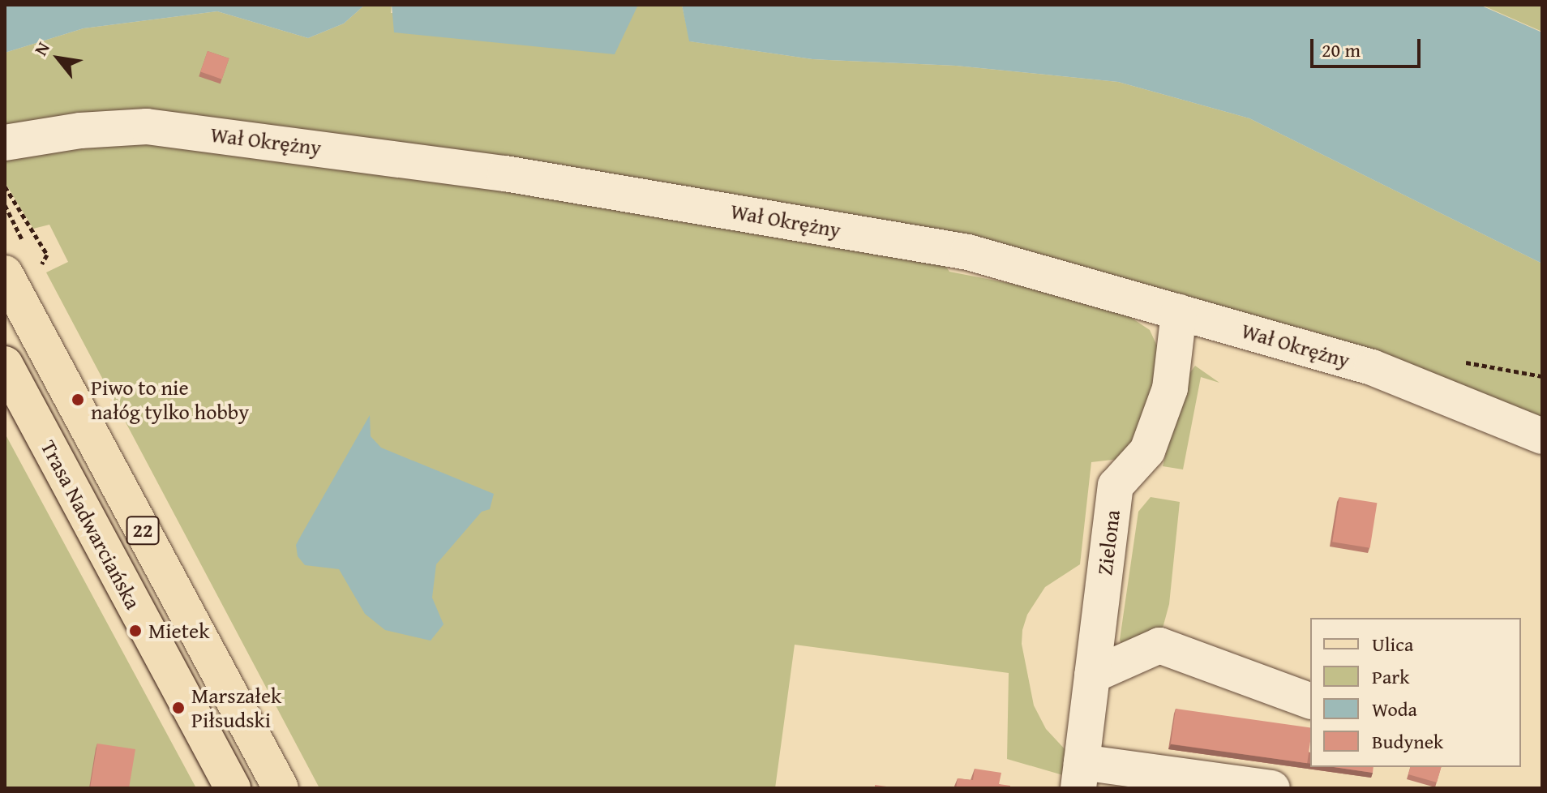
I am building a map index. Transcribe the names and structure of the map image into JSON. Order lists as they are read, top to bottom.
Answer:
{
  "streets": {
    "main road": ["Trasa Nadwarciańska", "22"],
    "street": ["Wał Okrężny", "Zielona"]
  },
  "crossings": [
    ["Wał Okrężny", "Zielona"]
  ],
  "places": ["Piwo to nie nałóg tylko hobby", "Mietek", "Marszałek Piłsudski"],
  "legend": [
    "Ulica",
    "Park",
    "Woda",
    "Budynek"
  ],
  "scale_bar": "20 m",
  "north": "top left"
}
